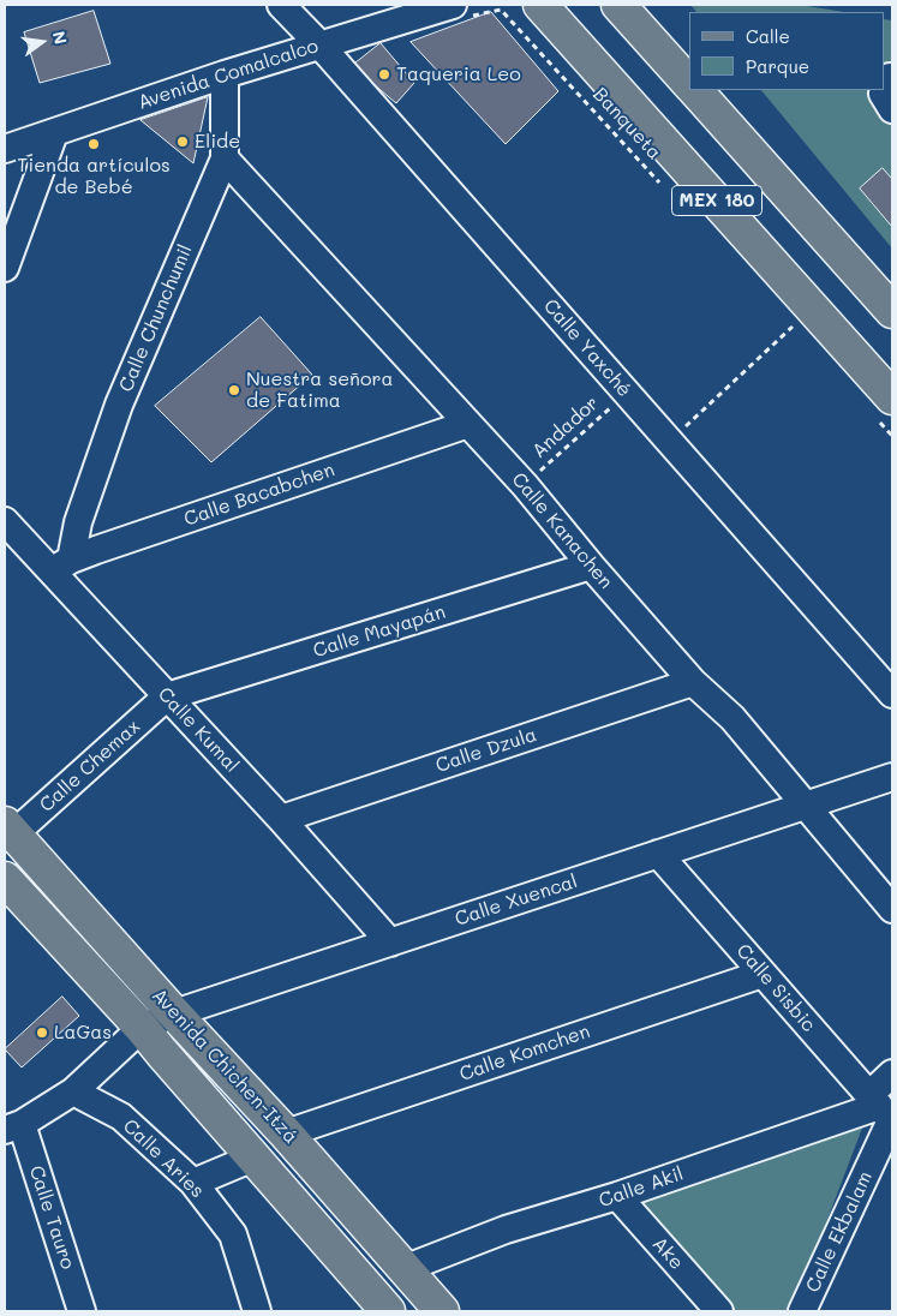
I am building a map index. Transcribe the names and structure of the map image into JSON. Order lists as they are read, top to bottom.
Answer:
{
  "streets": {
    "main road": ["MEX 180", "Avenida Chichen-Itzá"],
    "street": [
      "Avenida Comalcalco",
      "Calle Chunchumil",
      "Calle Yaxché",
      "Calle Bacabchen",
      "Calle Kanachen",
      "Calle Mayapán",
      "Calle Kumal",
      "Calle Dzula",
      "Calle Chemax",
      "Calle Xuencal",
      "Calle Sisbic",
      "Calle Komchen",
      "Calle Aries",
      "Calle Akil",
      "Calle Tauro",
      "Calle Ekbalam",
      "Ake"
    ],
    "path": ["Banqueta", "Andador"]
  },
  "crossings": [
    ["Avenida Comalcalco", "Banqueta"],
    ["Avenida Comalcalco", "Calle Chunchumil"],
    ["Avenida Comalcalco", "Calle Yaxché"],
    ["Calle Chunchumil", "Calle Bacabchen"],
    ["Calle Chunchumil", "Calle Kanachen"],
    ["Calle Chunchumil", "Calle Kumal"],
    ["Calle Yaxché", "Andador"],
    ["Andador", "Calle Kanachen"],
    ["Calle Bacabchen", "Calle Kanachen"],
    ["Calle Bacabchen", "Calle Kumal"],
    ["Calle Kanachen", "Calle Mayapán"],
    ["Calle Kanachen", "Calle Dzula"],
    ["Calle Kanachen", "Calle Xuencal"],
    ["Calle Mayapán", "Calle Kumal"],
    ["Calle Mayapán", "Calle Chemax"],
    ["Calle Kumal", "Calle Dzula"],
    ["Calle Kumal", "Calle Chemax"],
    ["Calle Kumal", "Calle Xuencal"],
    ["Calle Chemax", "Avenida Chichen-Itzá"],
    ["Calle Xuencal", "Calle Sisbic"],
    ["Calle Xuencal", "Avenida Chichen-Itzá"],
    ["Calle Xuencal", "Calle Aries"],
    ["Calle Xuencal", "Calle Tauro"],
    ["Calle Sisbic", "Calle Komchen"],
    ["Calle Sisbic", "Calle Akil"],
    ["Calle Sisbic", "Calle Ekbalam"],
    ["Calle Komchen", "Avenida Chichen-Itzá"],
    ["Avenida Chichen-Itzá", "Calle Akil"],
    ["Calle Akil", "Calle Ekbalam"],
    ["Calle Akil", "Ake"]
  ],
  "places": [
    "Taqueria Leo",
    "Elide",
    "Tienda artículos de Bebé",
    "Nuestra señora de Fatima",
    "LaGas"
  ],
  "legend": ["Calle", "Parque"],
  "north": "right"
}
